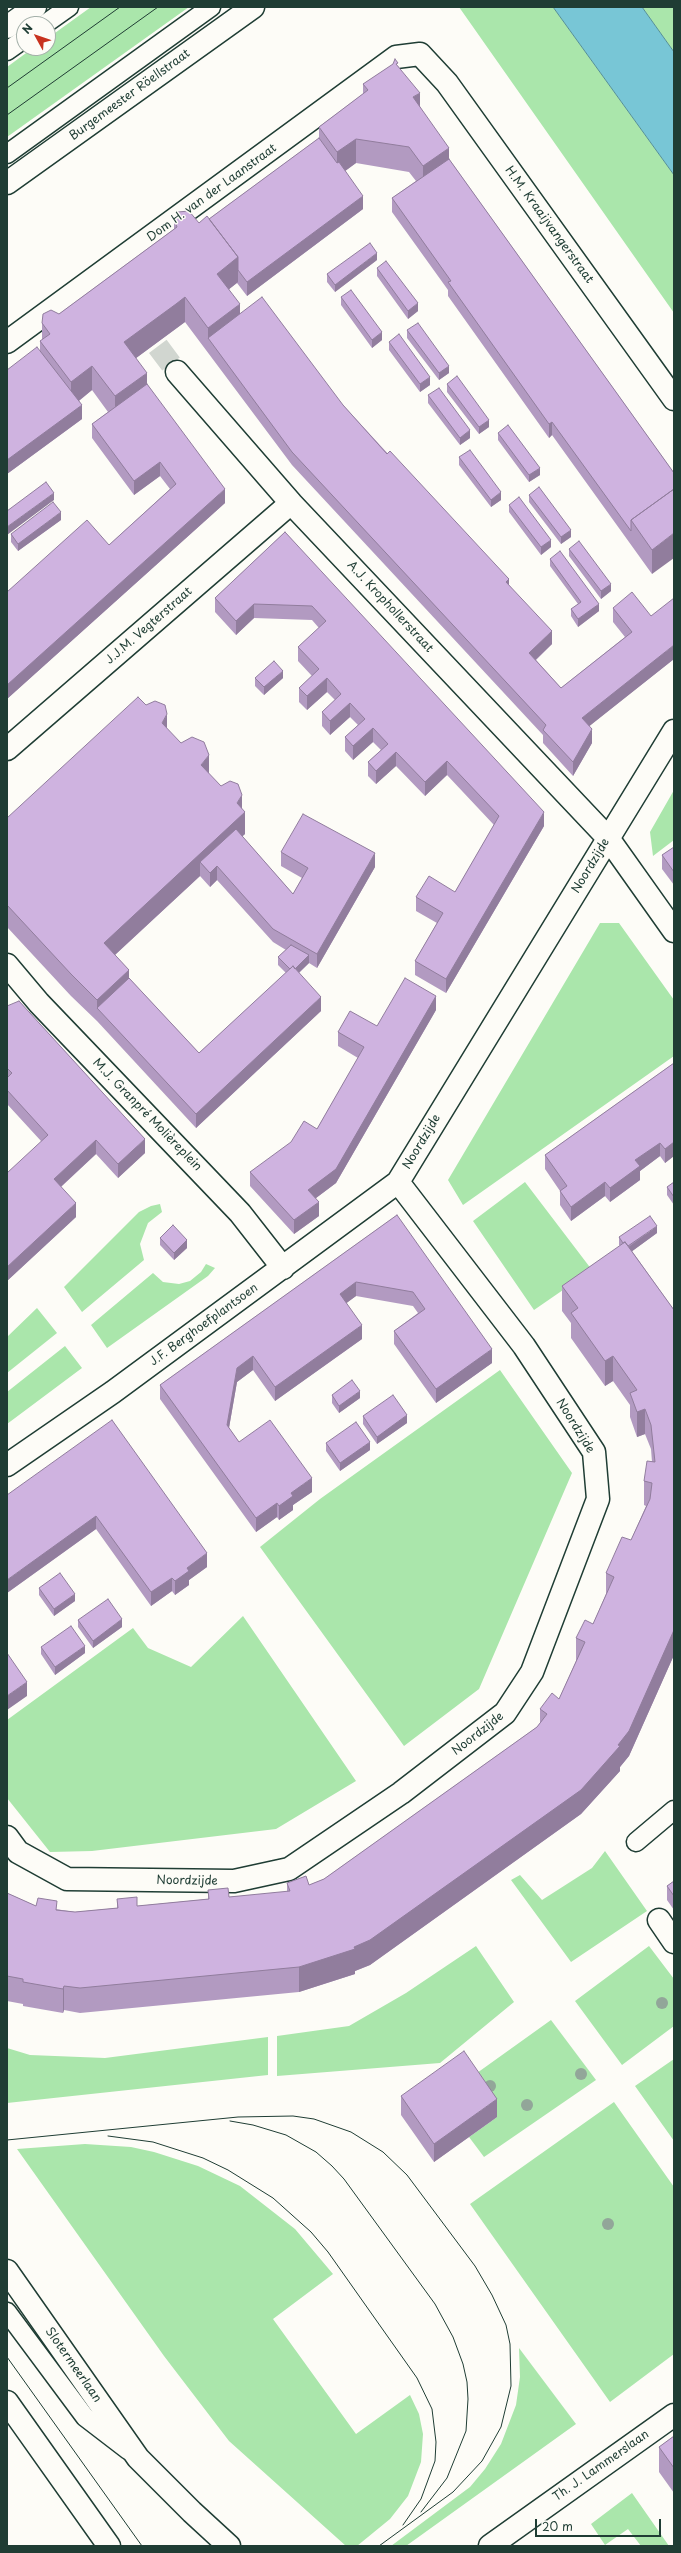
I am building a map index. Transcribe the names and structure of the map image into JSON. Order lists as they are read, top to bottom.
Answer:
{
  "streets": {
    "street": [
      "Burgemeester Röellstraat",
      "Dom H. van der Laanstraat",
      "H.M. Kraaijvangerstraat",
      "A.J. Krophollerstraat",
      "J.J.M. Vegterstraat",
      "Noordzijde",
      "M.J. Granpré Molièreplein",
      "J.F. Berghoefplantsoen",
      "Slotermeerlaan",
      "Th. J. Lammerslaan"
    ]
  },
  "crossings": [
    ["Dom H. van der Laanstraat", "H.M. Kraaijvangerstraat"],
    ["A.J. Krophollerstraat", "J.J.M. Vegterstraat"],
    ["A.J. Krophollerstraat", "Noordzijde"],
    ["Noordzijde", "J.F. Berghoefplantsoen"],
    ["M.J. Granpré Molièreplein", "J.F. Berghoefplantsoen"]
  ],
  "scale_bar": "20 m",
  "north": "top left"
}
